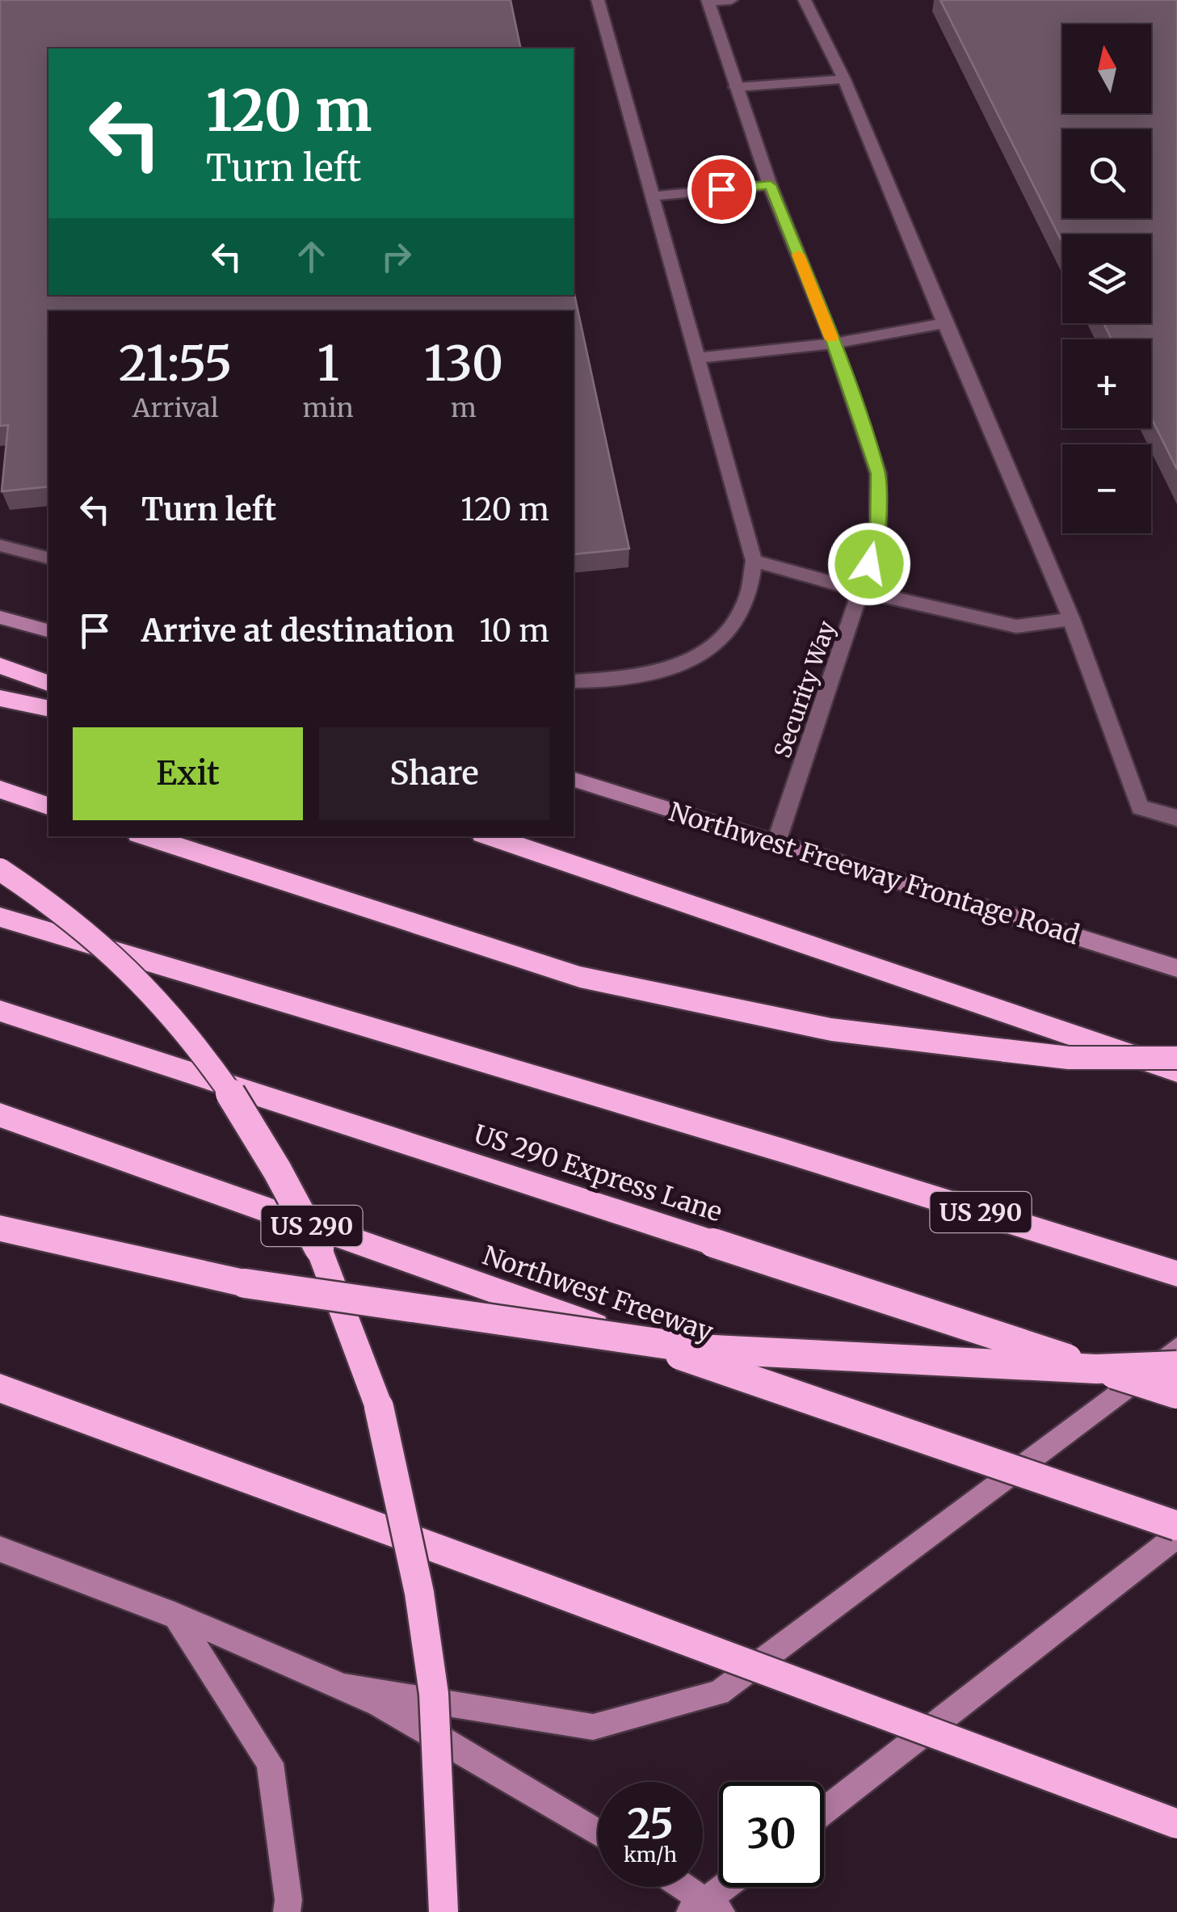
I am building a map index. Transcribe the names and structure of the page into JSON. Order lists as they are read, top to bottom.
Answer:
{
  "streets": {
    "highway": ["US 290 Express Lane", "US 290", "Northwest Freeway"],
    "main road": ["Northwest Freeway Frontage Road"],
    "street": ["Security Way"]
  },
  "crossings": [
    ["Security Way", "Northwest Freeway Frontage Road"]
  ],
  "north": "top",
  "page": {
    "map_buttons": ["+", "−"],
    "turn": ["120 m", "Turn left"],
    "eta": [
      "21:55",
      "Arrival",
      "1",
      "min",
      "130",
      "m"
    ],
    "list": [
      {
        "name": "Turn left",
        "value": "120 m"
      },
      {
        "name": "Arrive at destination",
        "value": "10 m"
      }
    ],
    "buttons": ["Exit", "Share"],
    "speed": "25 km/h",
    "limit": "30"
  }
}
